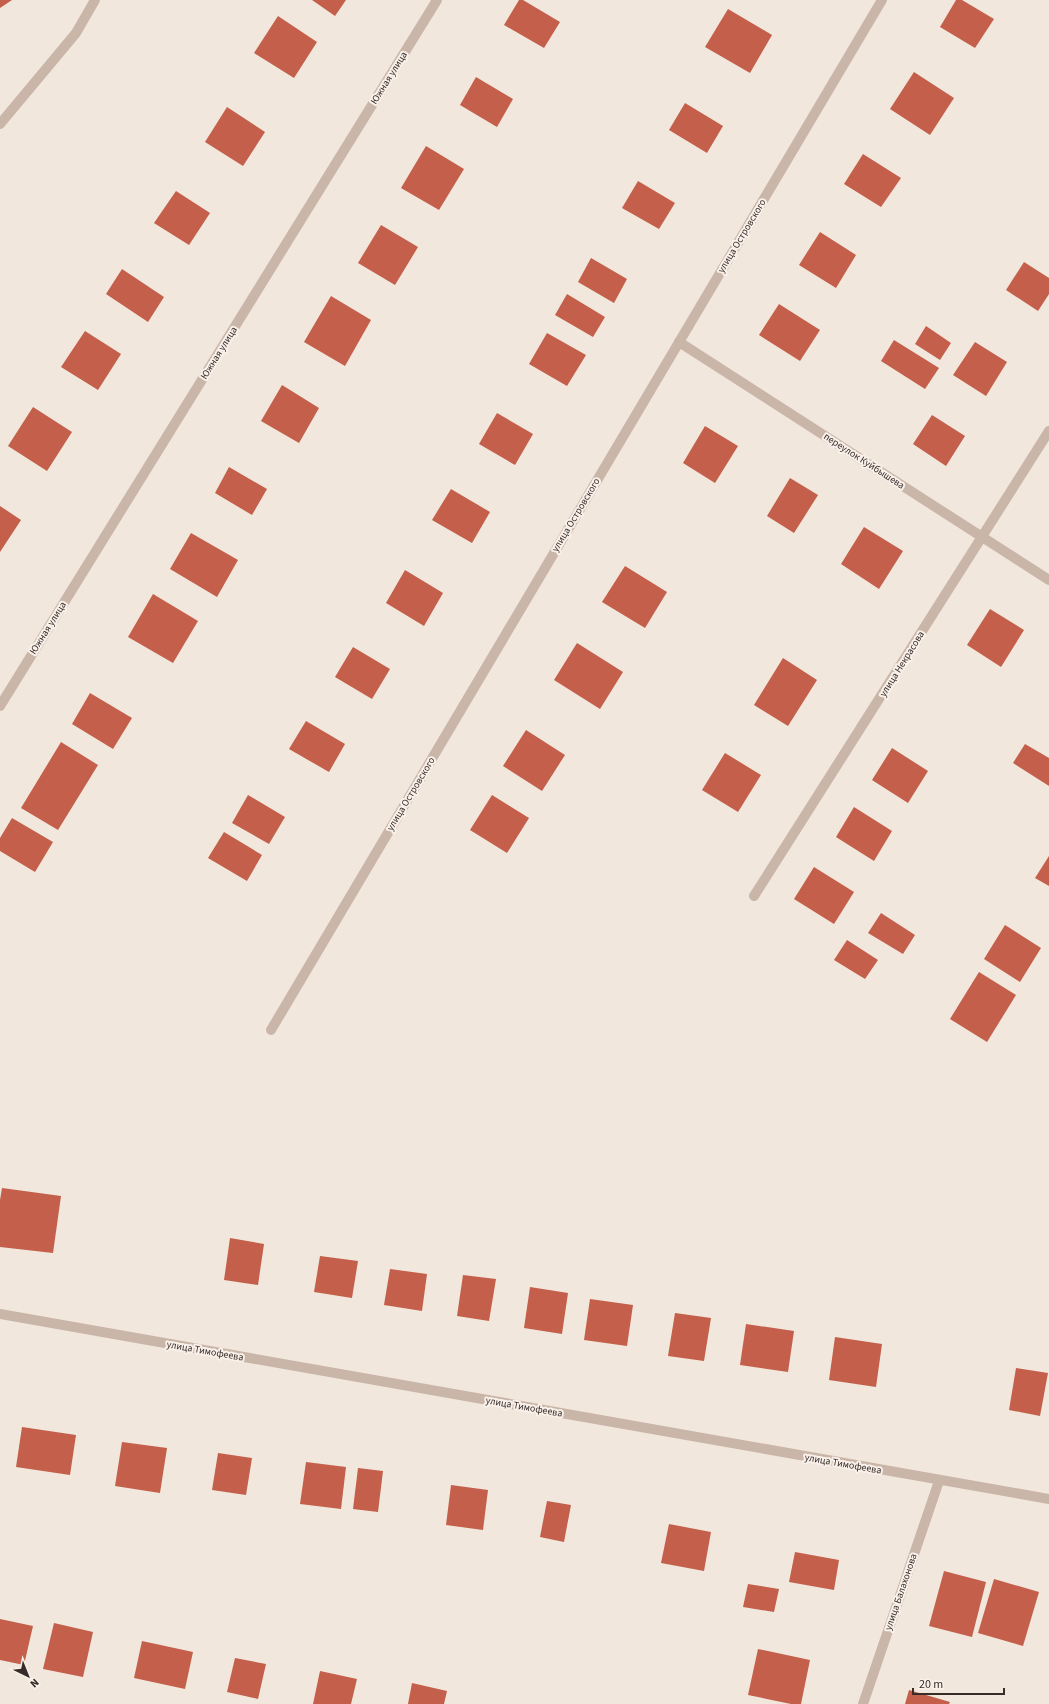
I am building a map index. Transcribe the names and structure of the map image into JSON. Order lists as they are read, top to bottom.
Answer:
{
  "streets": {
    "street": [
      "Южная улица",
      "улица Островского",
      "переулок Куйбышева",
      "улица Некрасова",
      "улица Тимофеева",
      "улица Балахонова"
    ]
  },
  "crossings": [
    ["улица Островского", "переулок Куйбышева"],
    ["переулок Куйбышева", "улица Некрасова"],
    ["улица Тимофеева", "улица Балахонова"]
  ],
  "scale_bar": "20 m",
  "north": "bottom right"
}
